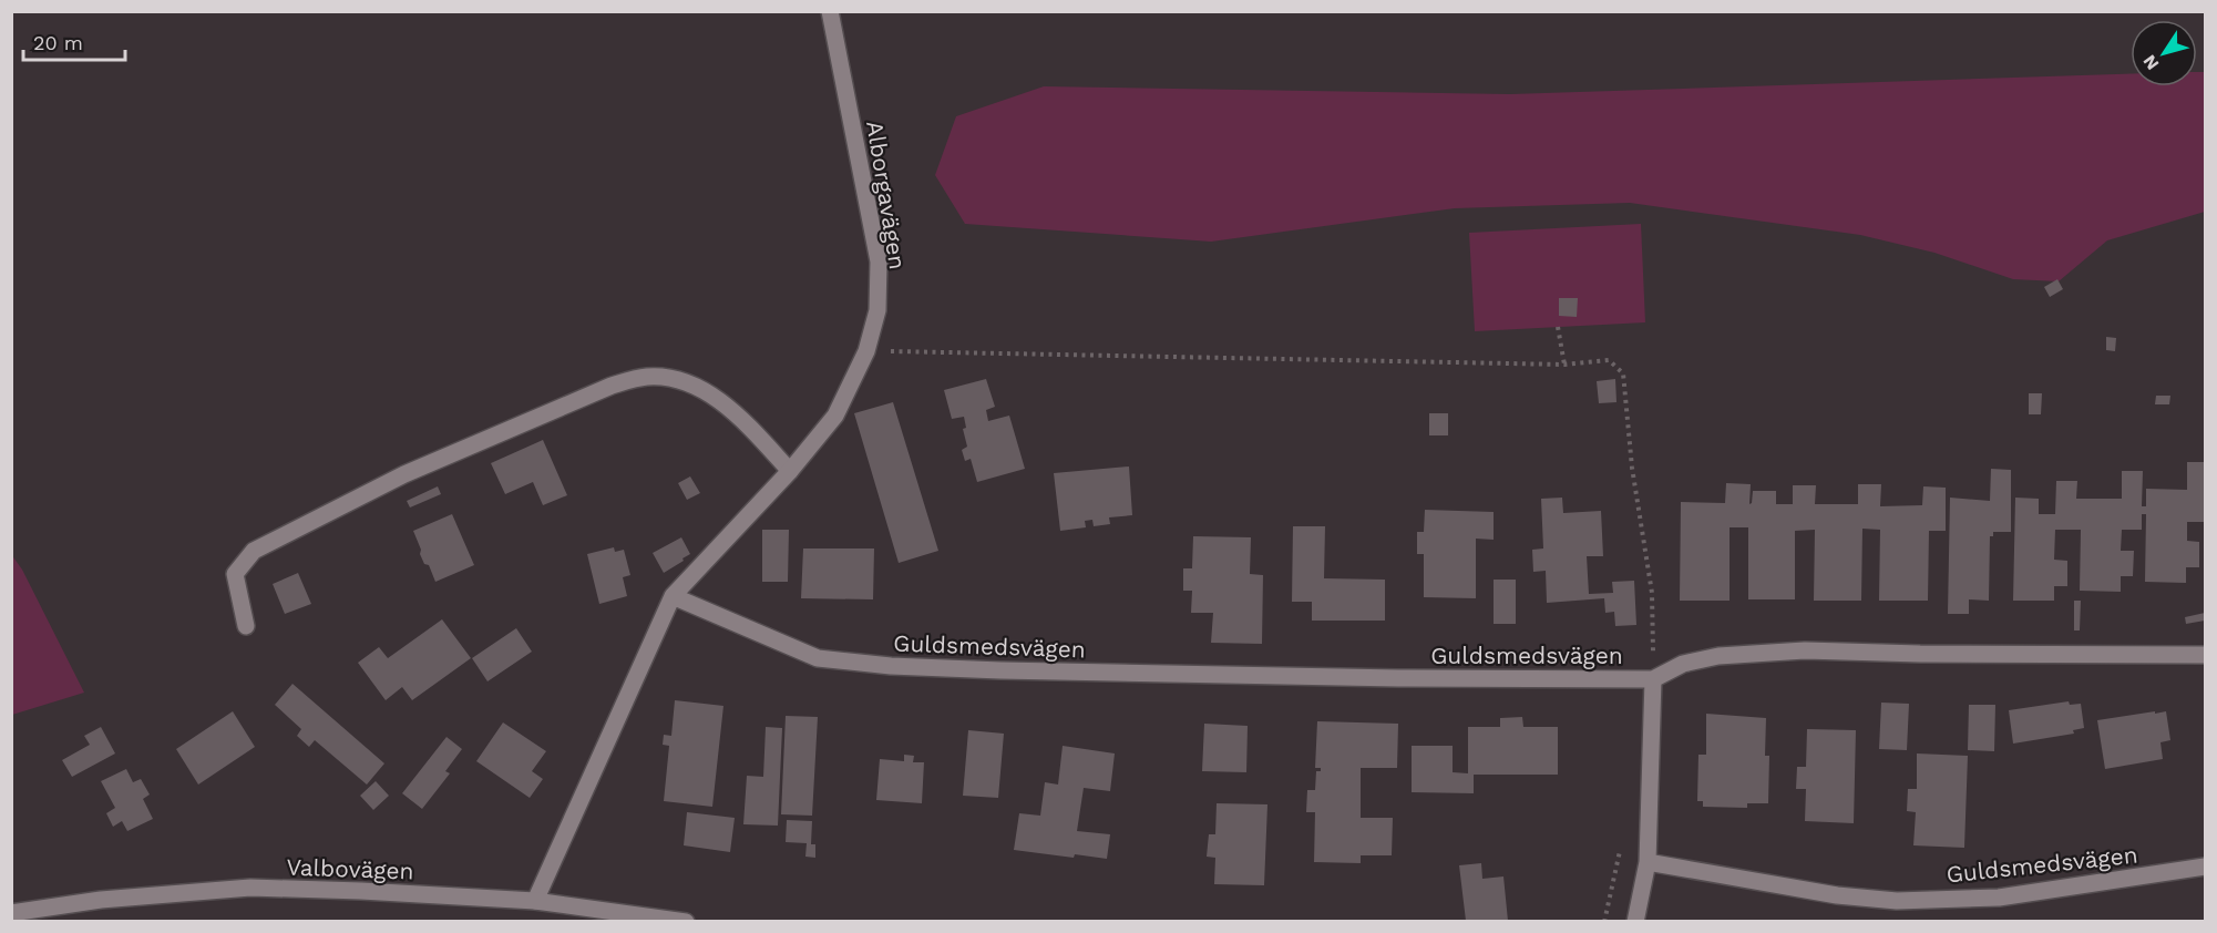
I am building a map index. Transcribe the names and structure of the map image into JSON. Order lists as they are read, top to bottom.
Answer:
{
  "streets": {
    "street": ["Alborgavägen", "Guldsmedsvägen", "Valbovägen"]
  },
  "crossings": [
    ["Alborgavägen", "Guldsmedsvägen"]
  ],
  "scale_bar": "20 m",
  "north": "bottom left"
}
